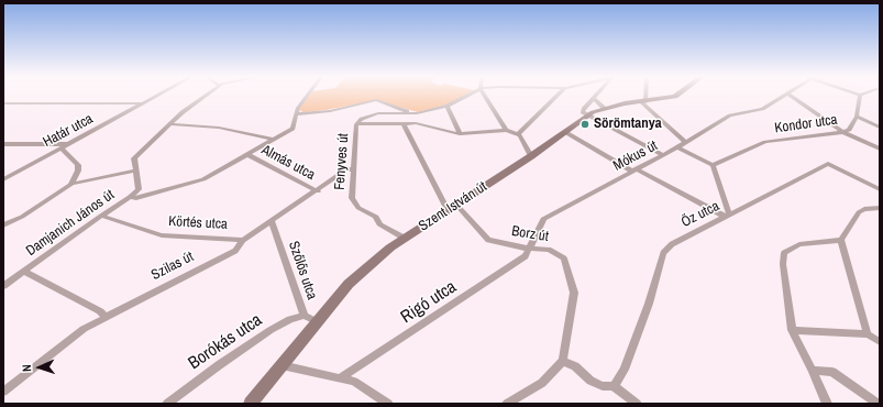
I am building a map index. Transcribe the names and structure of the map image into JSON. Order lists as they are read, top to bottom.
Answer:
{
  "streets": {
    "street": [
      "Kondor utca",
      "Határ utca",
      "Mókus út",
      "Fenyves út",
      "Almás utca",
      "Szent István út",
      "Őz utca",
      "Damjanich János út",
      "Körtés utca",
      "Borz út",
      "Szilas út",
      "Szőlős utca",
      "Rigó utca",
      "Borókás utca"
    ]
  },
  "crossings": [
    ["Mókus út", "Borz út"],
    ["Mókus út", "Rigó utca"],
    ["Fenyves út", "Szent István út"],
    ["Fenyves út", "Szilas út"],
    ["Almás utca", "Damjanich János út"],
    ["Almás utca", "Szilas út"],
    ["Szent István út", "Borz út"],
    ["Szent István út", "Szőlős utca"],
    ["Szent István út", "Borókás utca"],
    ["Damjanich János út", "Körtés utca"],
    ["Körtés utca", "Szilas út"],
    ["Borz út", "Rigó utca"],
    ["Szilas út", "Szőlős utca"],
    ["Szőlős utca", "Borókás utca"]
  ],
  "places": ["Sörömtanya"],
  "north": "left"
}
